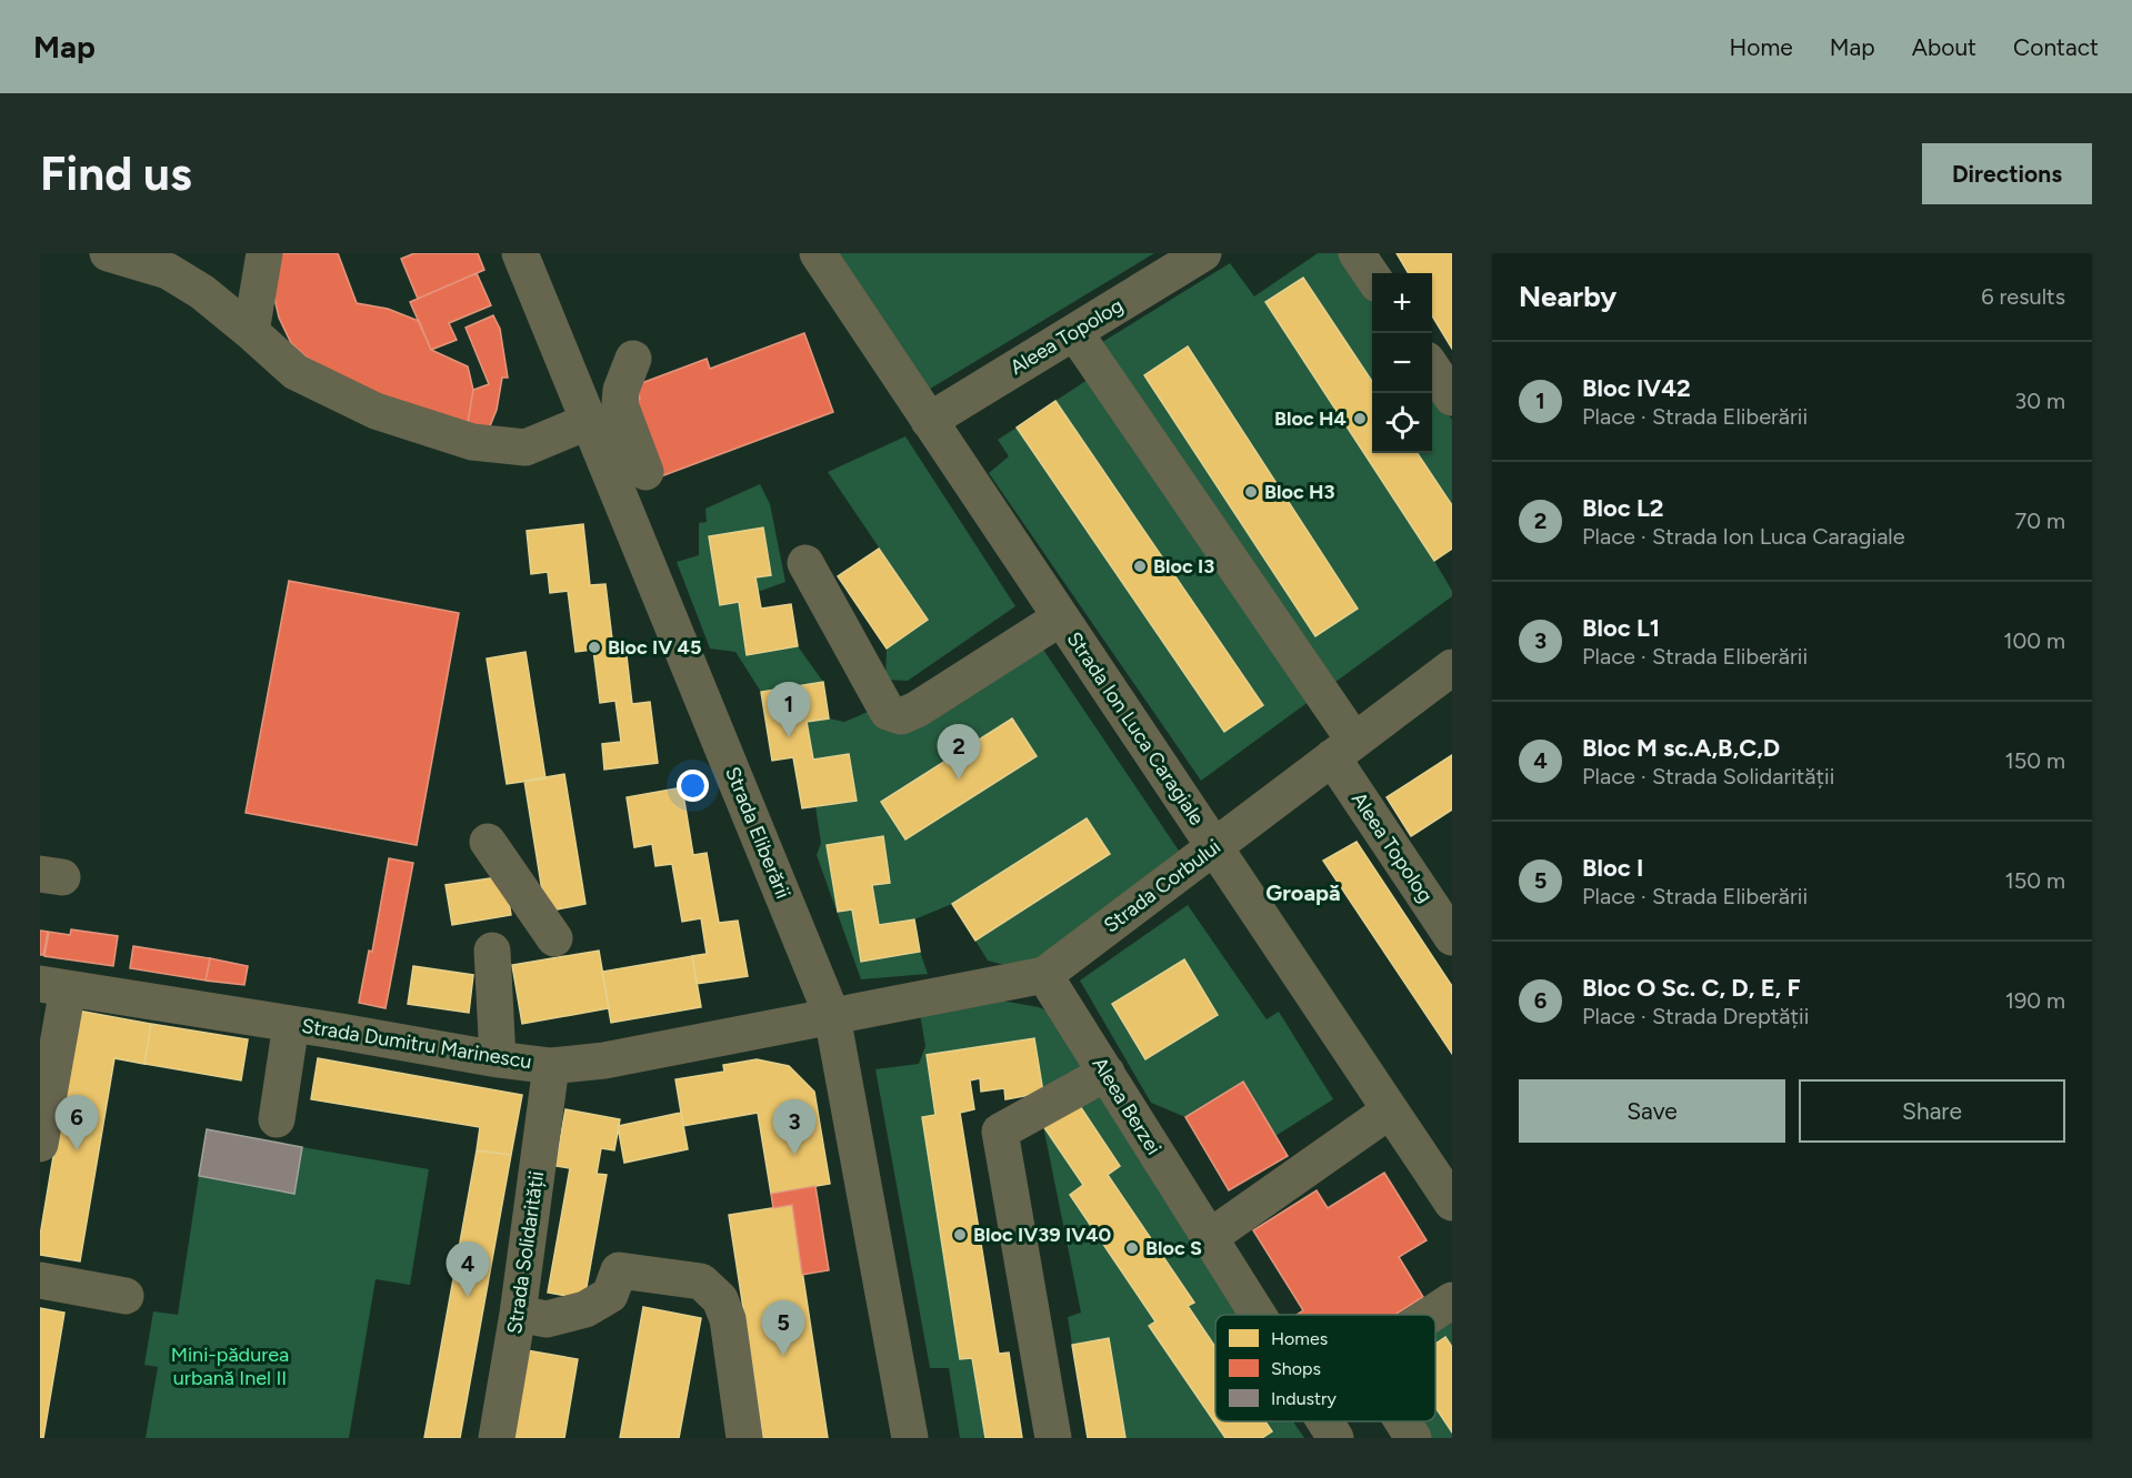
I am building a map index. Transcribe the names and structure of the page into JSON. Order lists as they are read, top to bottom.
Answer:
{
  "streets": {
    "street": [
      "Aleea Topolog",
      "Strada Ion Luca Caragiale",
      "Strada Eliberării",
      "Strada Corbului",
      "Strada Dumitru Marinescu",
      "Aleea Berzei",
      "Strada Solidarității"
    ]
  },
  "crossings": [
    ["Aleea Topolog", "Strada Ion Luca Caragiale"],
    ["Aleea Topolog", "Strada Corbului"],
    ["Strada Ion Luca Caragiale", "Strada Corbului"],
    ["Strada Eliberării", "Strada Corbului"],
    ["Strada Eliberării", "Strada Dumitru Marinescu"],
    ["Strada Corbului", "Strada Dumitru Marinescu"],
    ["Strada Corbului", "Aleea Berzei"],
    ["Strada Dumitru Marinescu", "Strada Solidarității"]
  ],
  "districts": ["Groapă"],
  "parks": ["Mini-pădurea urbană Inel II"],
  "places": [
    "Bloc H4",
    "Bloc H3",
    "Bloc I3",
    "Bloc IV 45",
    "Bloc IV39 IV40",
    "Bloc S"
  ],
  "legend": ["Homes", "Shops", "Industry"],
  "page": {
    "header": "Map",
    "nav": [
      "Home",
      "Map",
      "About",
      "Contact"
    ],
    "buttons": [
      "Directions",
      ["Save", "Share"]
    ],
    "title": "Find us",
    "heading": ["Nearby", "6 results"],
    "map_buttons": ["+", "−"],
    "list": [
      {
        "mark": "1",
        "name": "Bloc IV42",
        "note": "Place · Strada Eliberării",
        "value": "30 m"
      },
      {
        "mark": "2",
        "name": "Bloc L2",
        "note": "Place · Strada Ion Luca Caragiale",
        "value": "70 m"
      },
      {
        "mark": "3",
        "name": "Bloc L1",
        "note": "Place · Strada Eliberării",
        "value": "100 m"
      },
      {
        "mark": "4",
        "name": "Bloc M sc.A,B,C,D",
        "note": "Place · Strada Solidarității",
        "value": "150 m"
      },
      {
        "mark": "5",
        "name": "Bloc I",
        "note": "Place · Strada Eliberării",
        "value": "150 m"
      },
      {
        "mark": "6",
        "name": "Bloc O Sc. C, D, E, F",
        "note": "Place · Strada Dreptății",
        "value": "190 m"
      }
    ],
    "pins": [
      "1",
      "2",
      "6",
      "3",
      "4",
      "5"
    ]
  }
}
